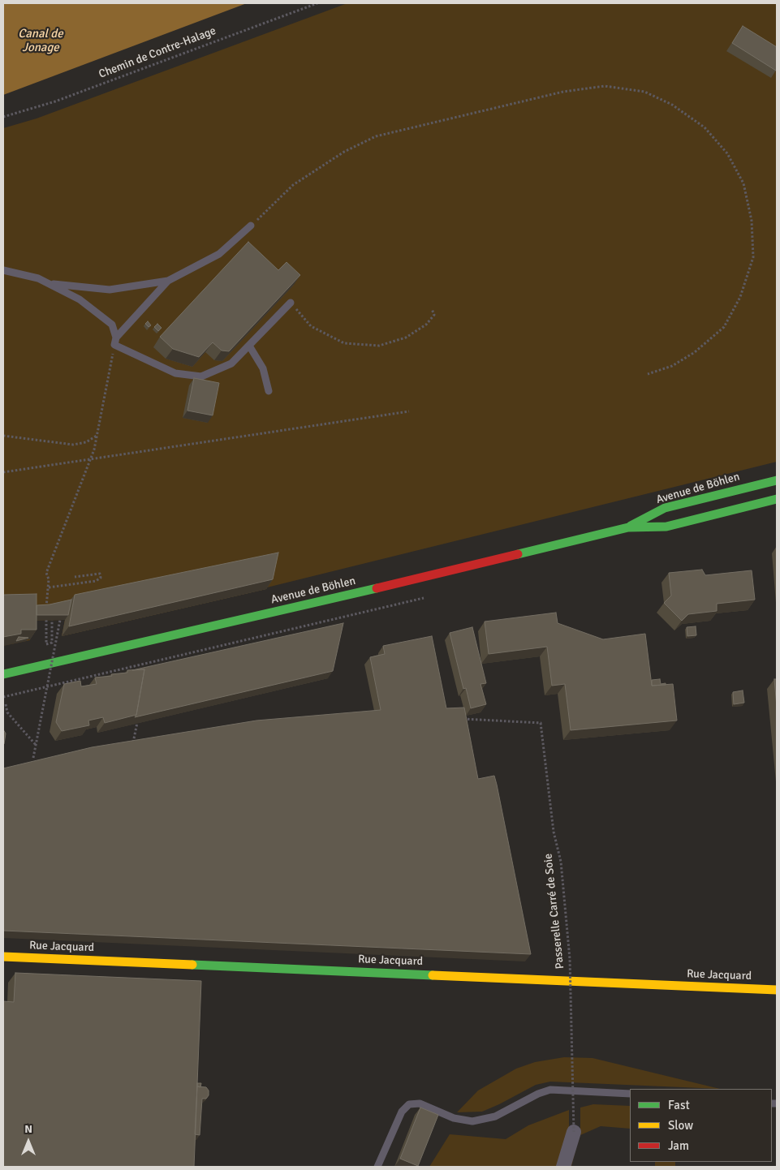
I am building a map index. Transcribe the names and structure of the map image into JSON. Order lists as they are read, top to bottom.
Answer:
{
  "streets": {
    "main road": ["Avenue de Böhlen", "Rue Jacquard"],
    "path": ["Chemin de Contre-Halage", "Passerelle Carré de Soie"]
  },
  "water": ["Canal de Jonage"],
  "legend": ["Fast", "Slow", "Jam"],
  "north": "top"
}
